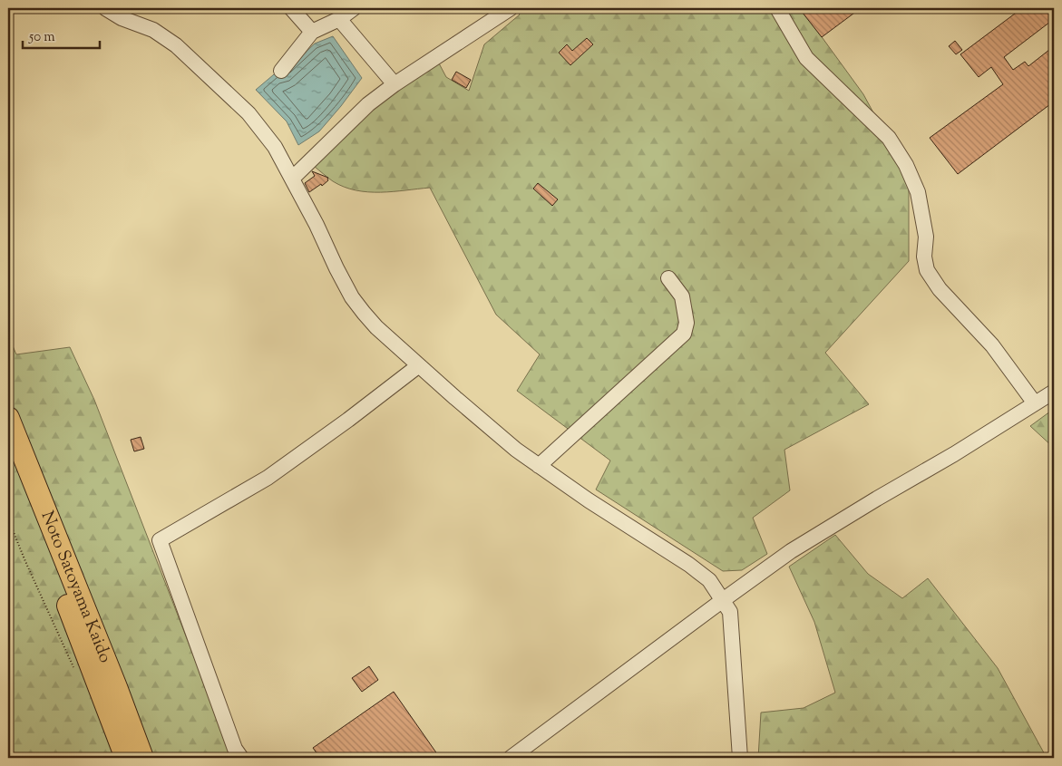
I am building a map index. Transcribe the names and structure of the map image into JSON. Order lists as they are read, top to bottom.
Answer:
{
  "streets": {
    "highway": ["Noto Satoyama Kaido"]
  },
  "scale_bar": "50 m"
}
